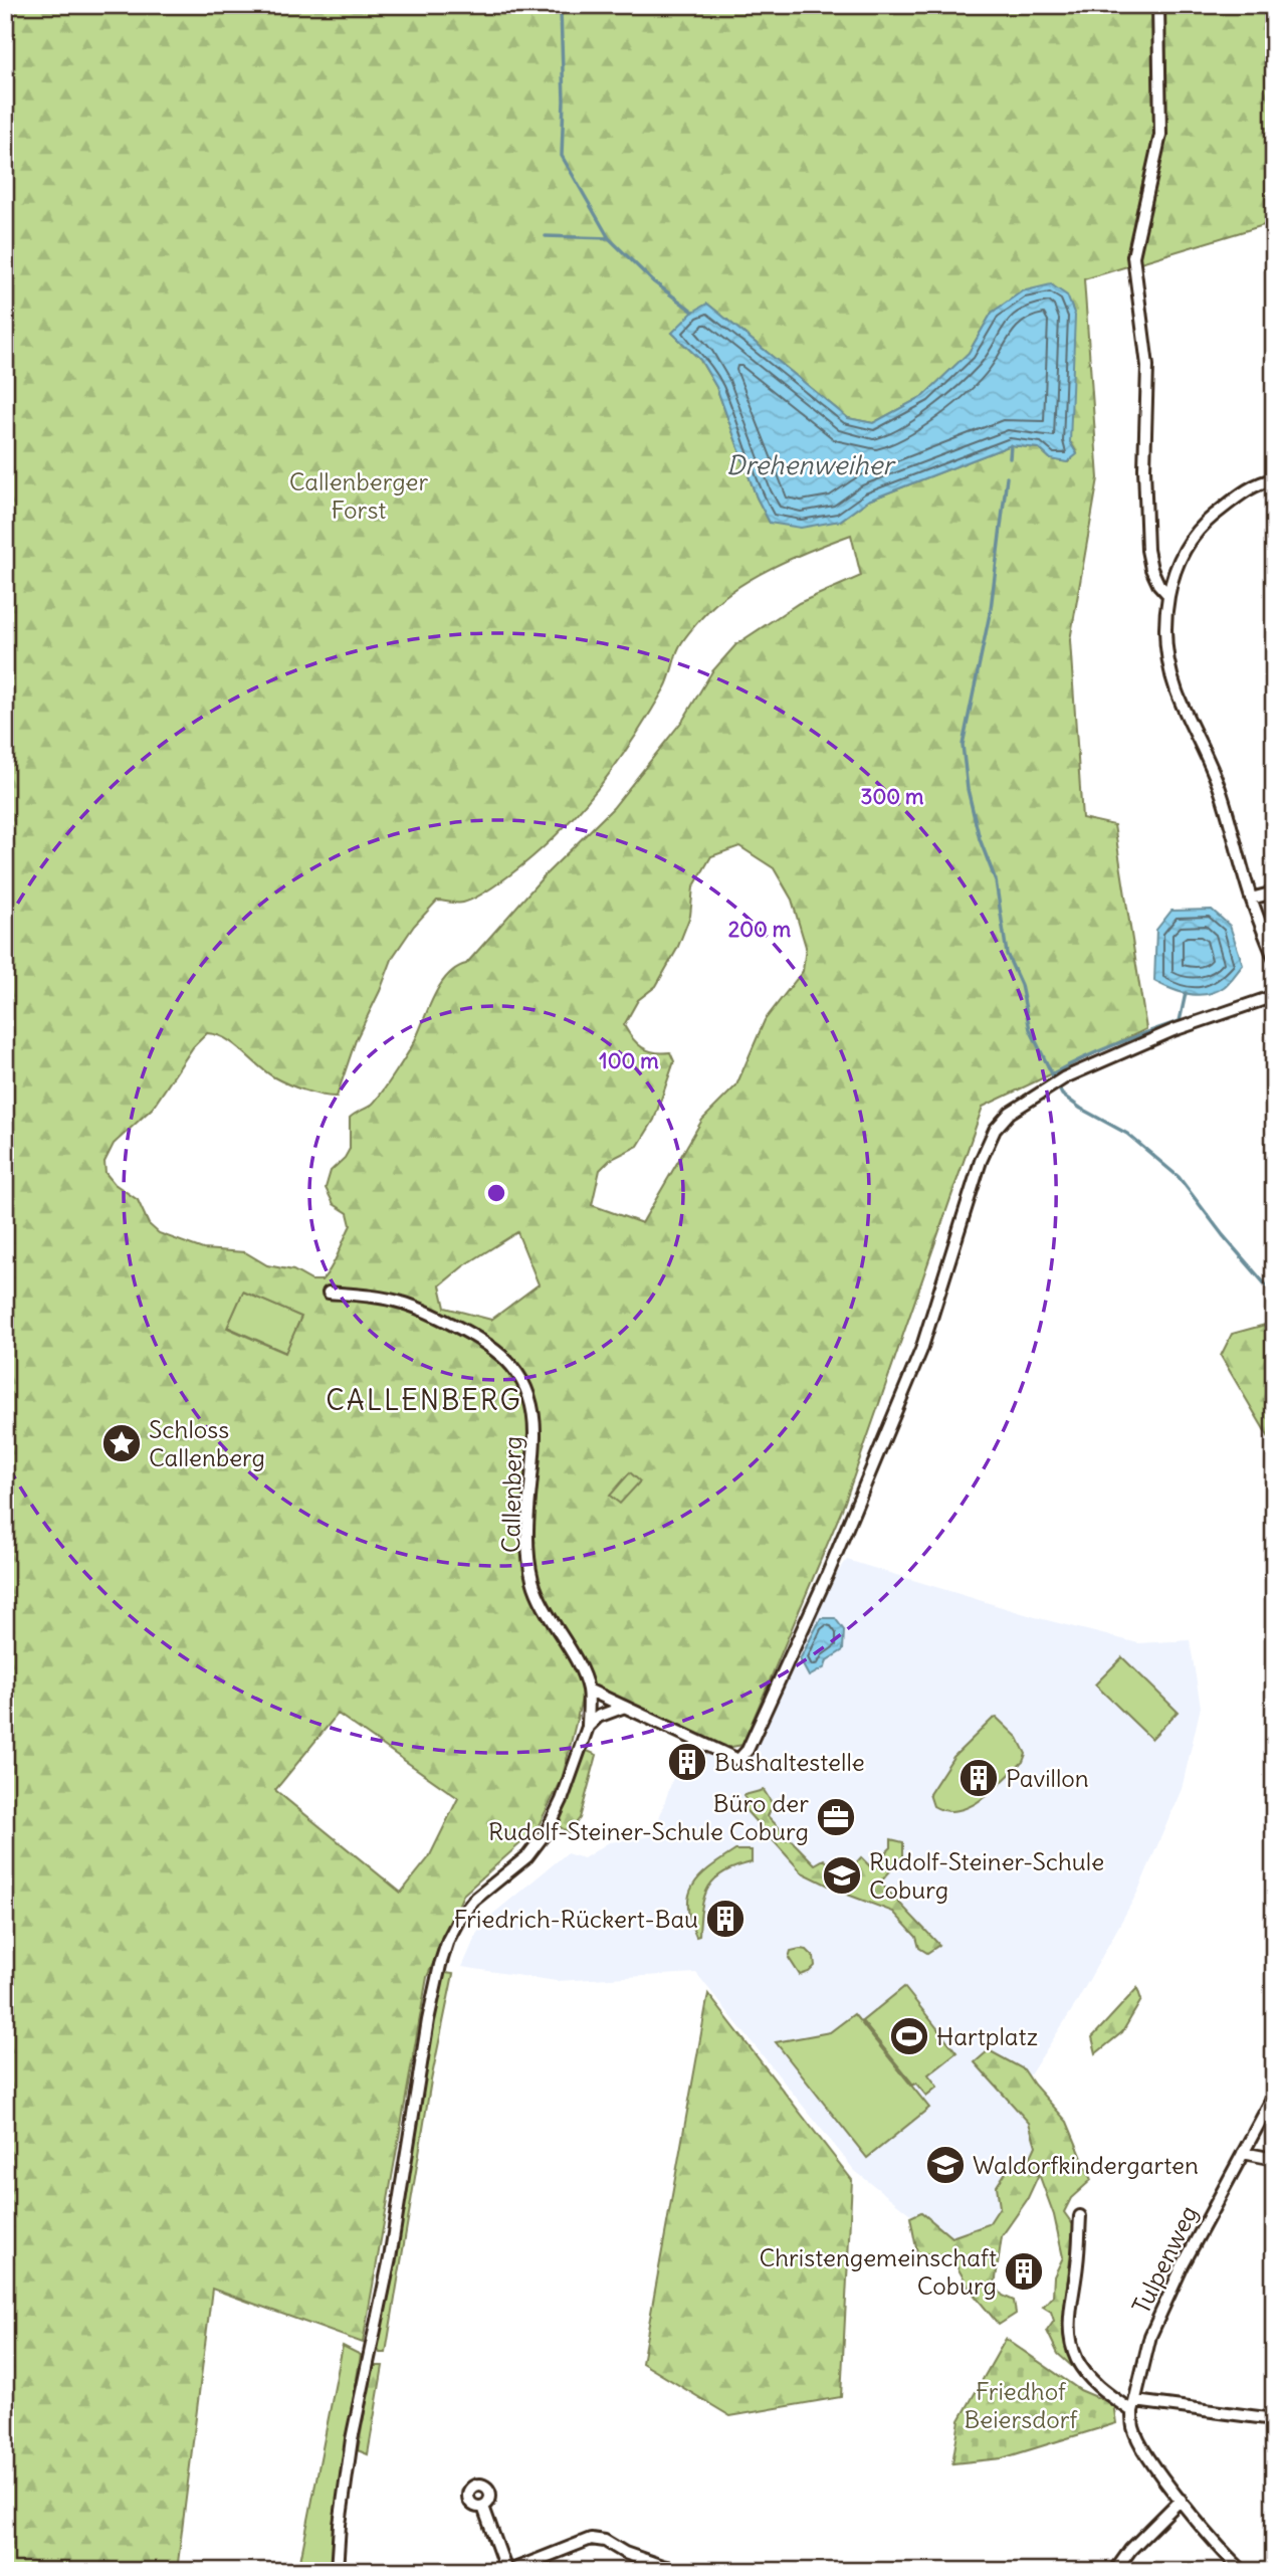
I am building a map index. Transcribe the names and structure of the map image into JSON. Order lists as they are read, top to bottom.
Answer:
{
  "streets": {
    "street": ["Callenberg", "Tulpenweg"]
  },
  "districts": ["CALLENBERG"],
  "water": ["Drehenweiher"],
  "parks": ["Callenberger Forst", "Friedhof Beiersdorf"],
  "places": {
    "place": ["Schloss Callenberg"],
    "building": [
      "Bushaltestelle",
      "Pavillon",
      "Friedrich-Rückert-Bau",
      "Christengemeinschaft Coburg"
    ],
    "office": ["Büro der Rudolf-Steiner-Schule Coburg"],
    "school or university": ["Rudolf-Steiner-Schule Coburg", "Waldorfkindergarten"],
    "sports": ["Hartplatz"]
  },
  "rings": ["300 m", "200 m", "100 m"]
}
